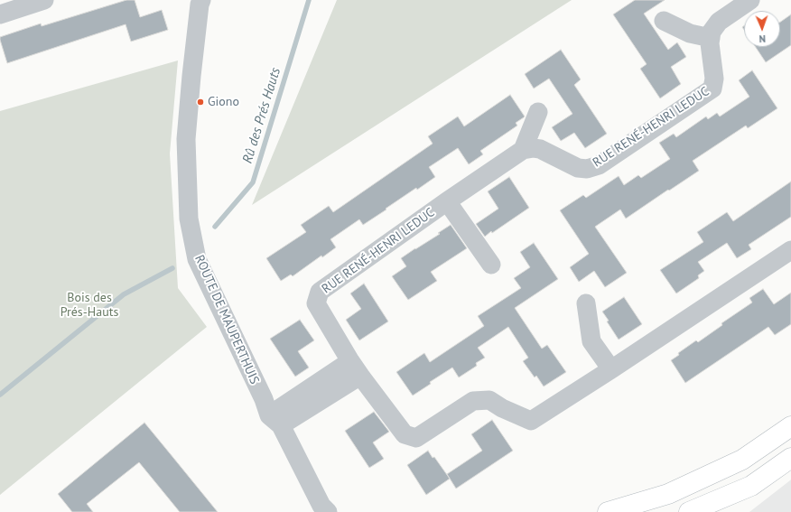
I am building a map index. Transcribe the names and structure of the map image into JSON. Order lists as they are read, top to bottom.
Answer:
{
  "streets": {
    "street": ["RUE RENÉ-HENRI LEDUC", "ROUTE DE MAUPERTHUIS"]
  },
  "water": ["Rû des Prés Hauts"],
  "parks": ["Bois des Prés-Hauts"],
  "places": ["Giono"],
  "north": "bottom"
}
